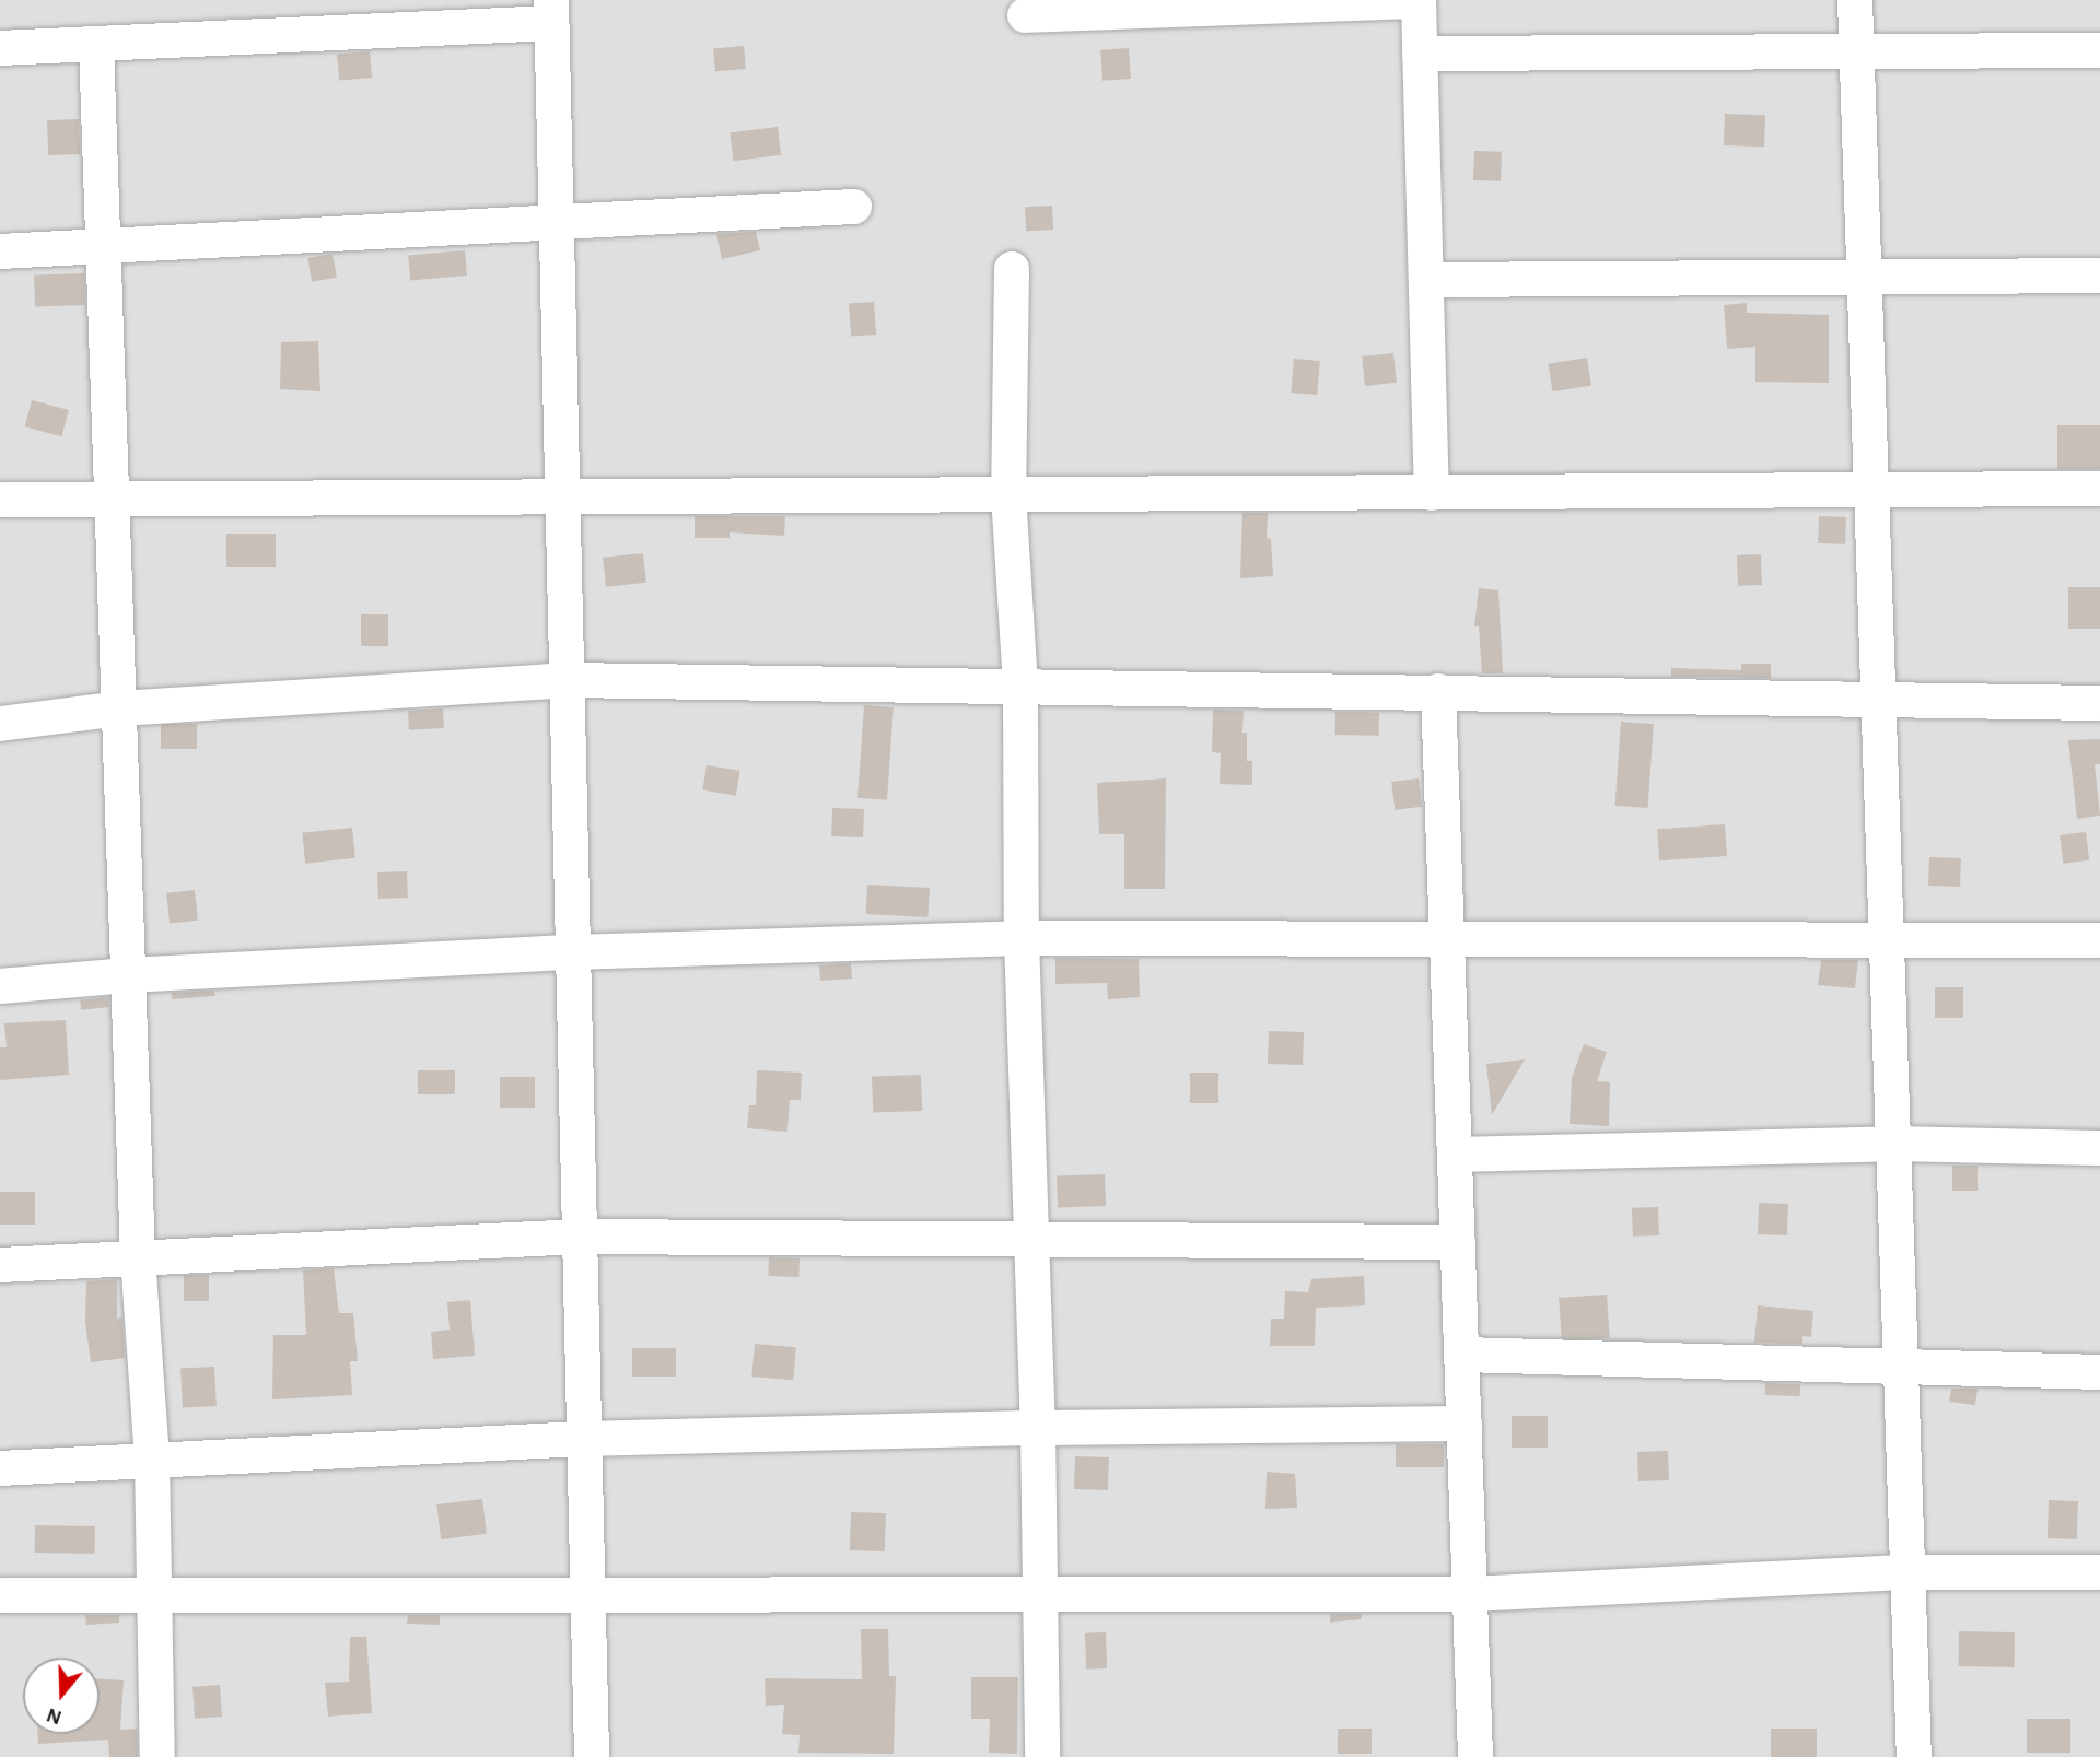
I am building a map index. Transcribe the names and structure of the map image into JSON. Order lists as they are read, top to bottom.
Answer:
{
  "north": "bottom"
}
